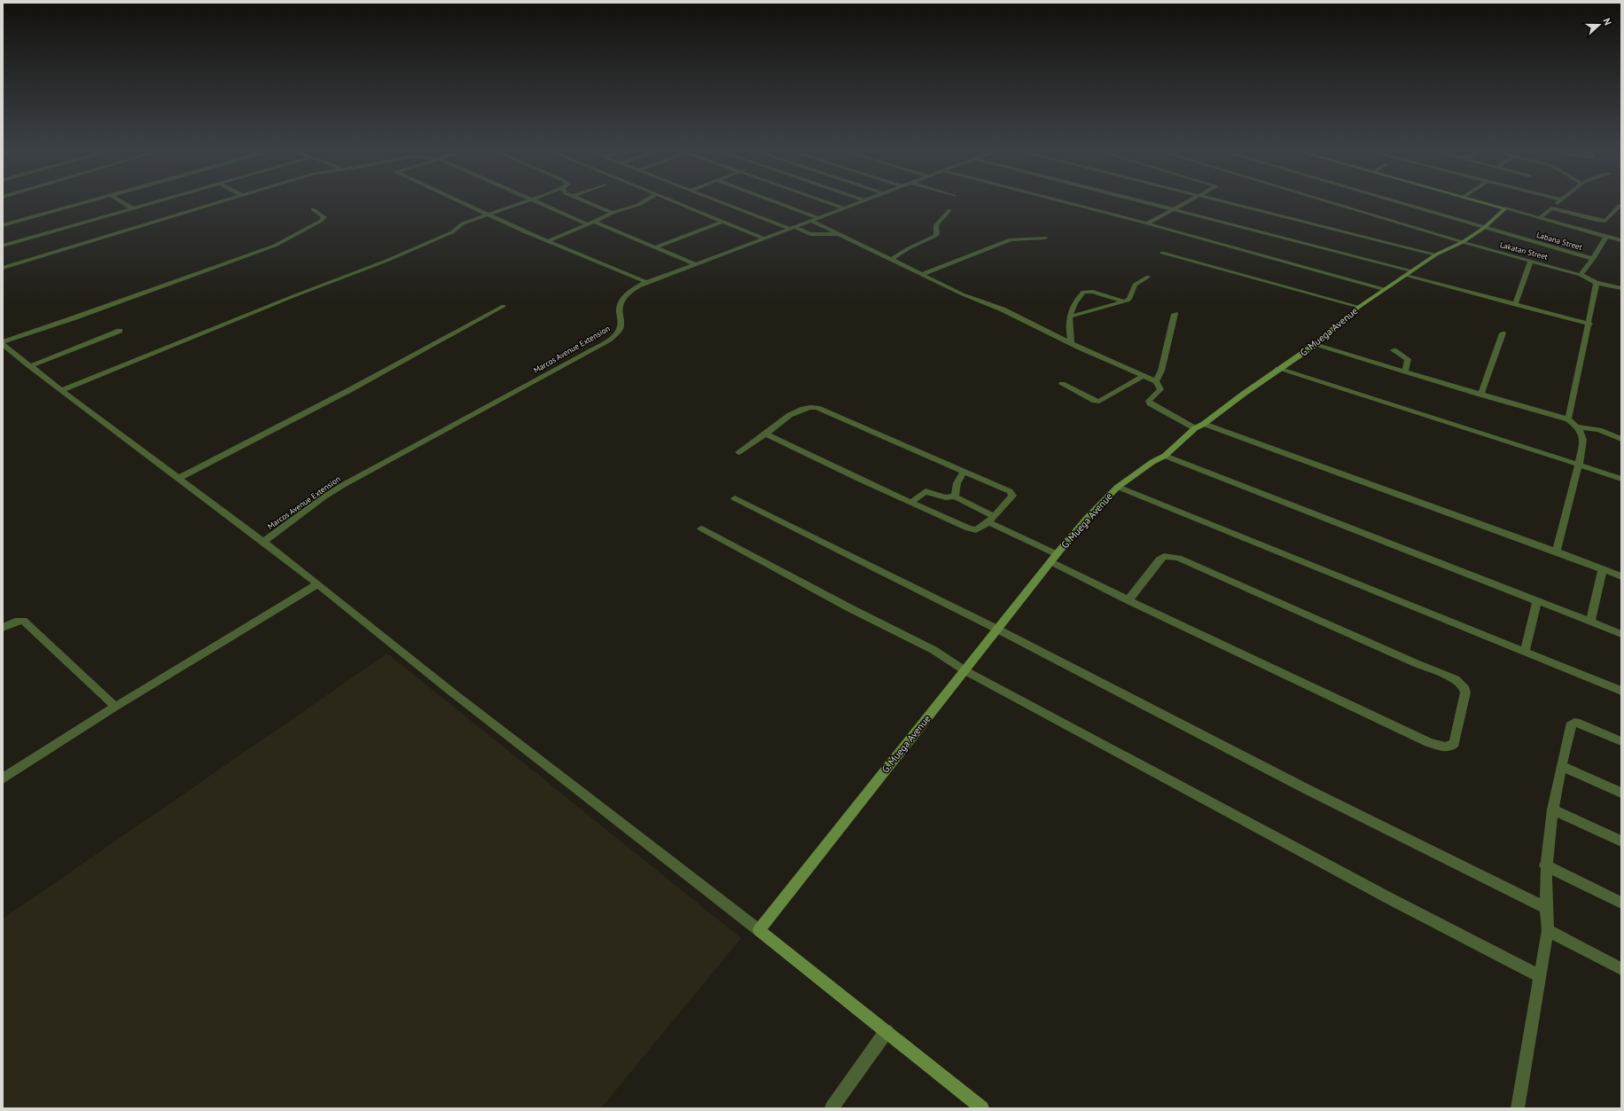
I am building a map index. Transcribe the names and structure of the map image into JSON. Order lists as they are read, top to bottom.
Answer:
{
  "streets": {
    "street": [
      "Labana Street",
      "Lakatan Street",
      "G. Muega Avenue",
      "Marcos Avenue Extension"
    ]
  },
  "crossings": [
    ["Labana Street", "G. Muega Avenue"],
    ["Lakatan Street", "G. Muega Avenue"]
  ],
  "north": "right"
}
